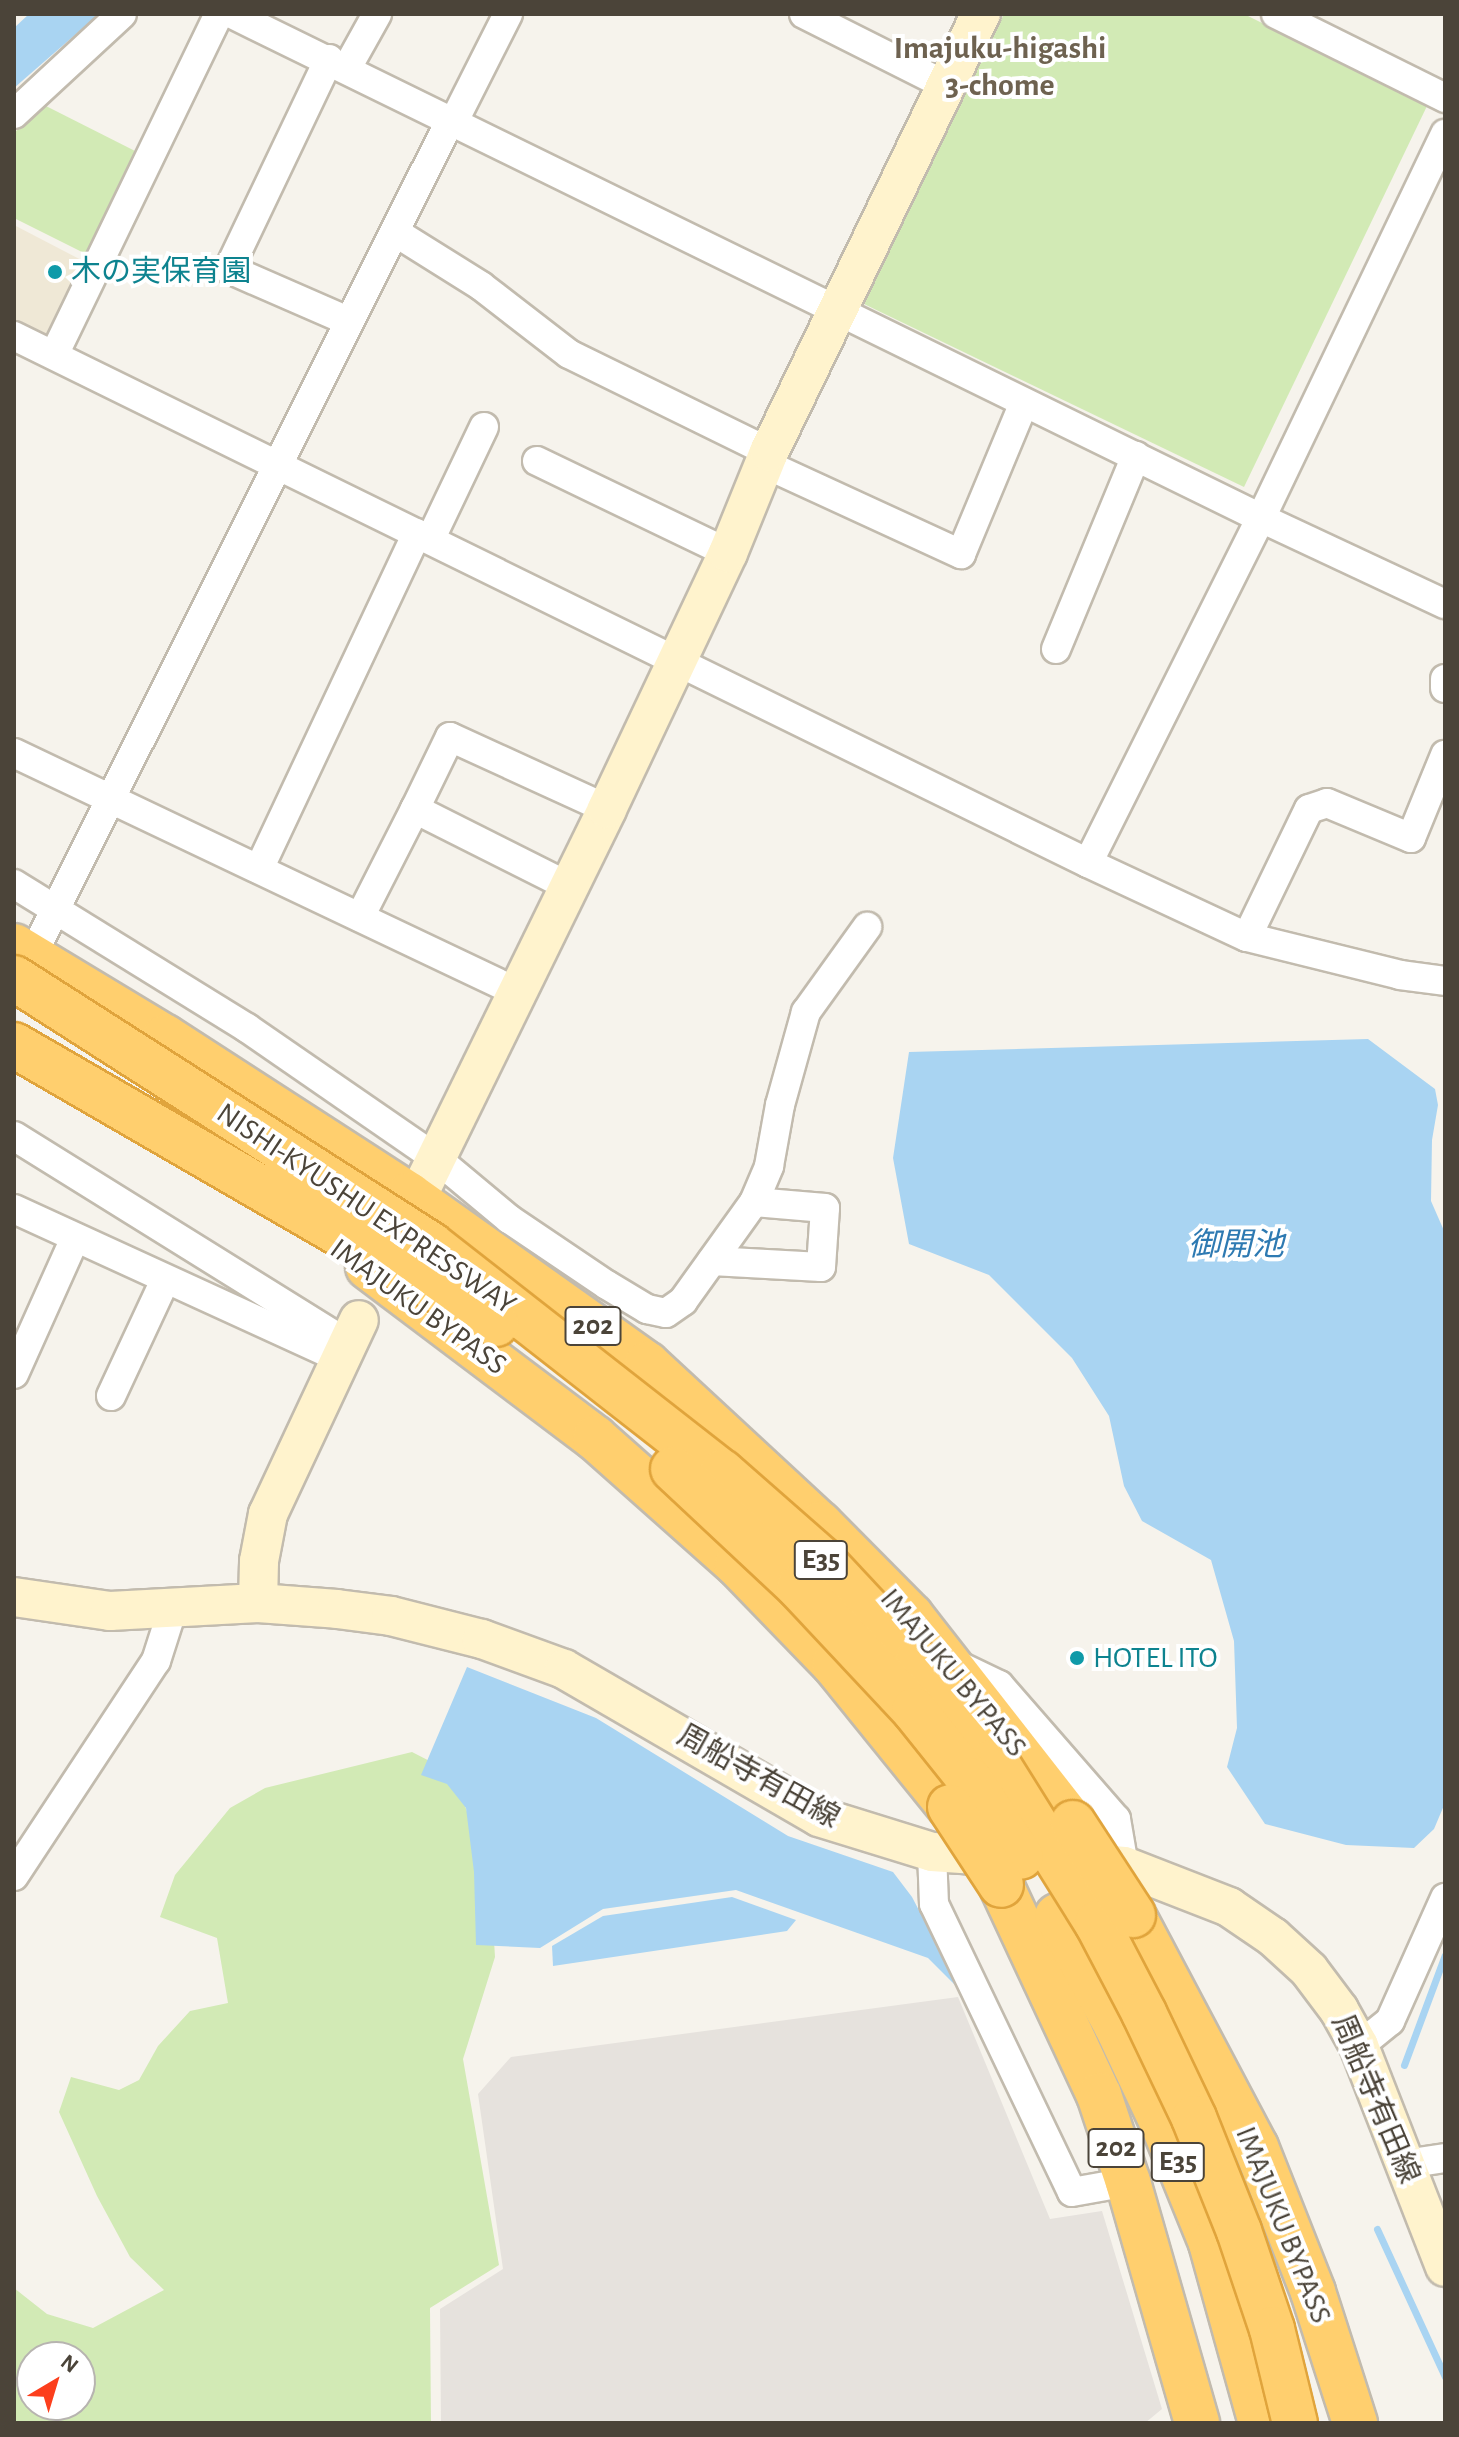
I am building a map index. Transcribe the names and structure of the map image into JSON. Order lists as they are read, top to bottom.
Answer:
{
  "streets": {
    "highway": [
      "NISHI-KYUSHU EXPRESSWAY",
      "IMAJUKU BYPASS",
      "202",
      "E35"
    ],
    "main road": ["周船寺有田線"]
  },
  "crossings": [
    ["NISHI-KYUSHU EXPRESSWAY", "IMAJUKU BYPASS"]
  ],
  "districts": ["Imajuku-higashi 3-chome"],
  "water": ["御開池"],
  "places": ["木の実保育園", "HOTEL ITO"],
  "north": "top right"
}
